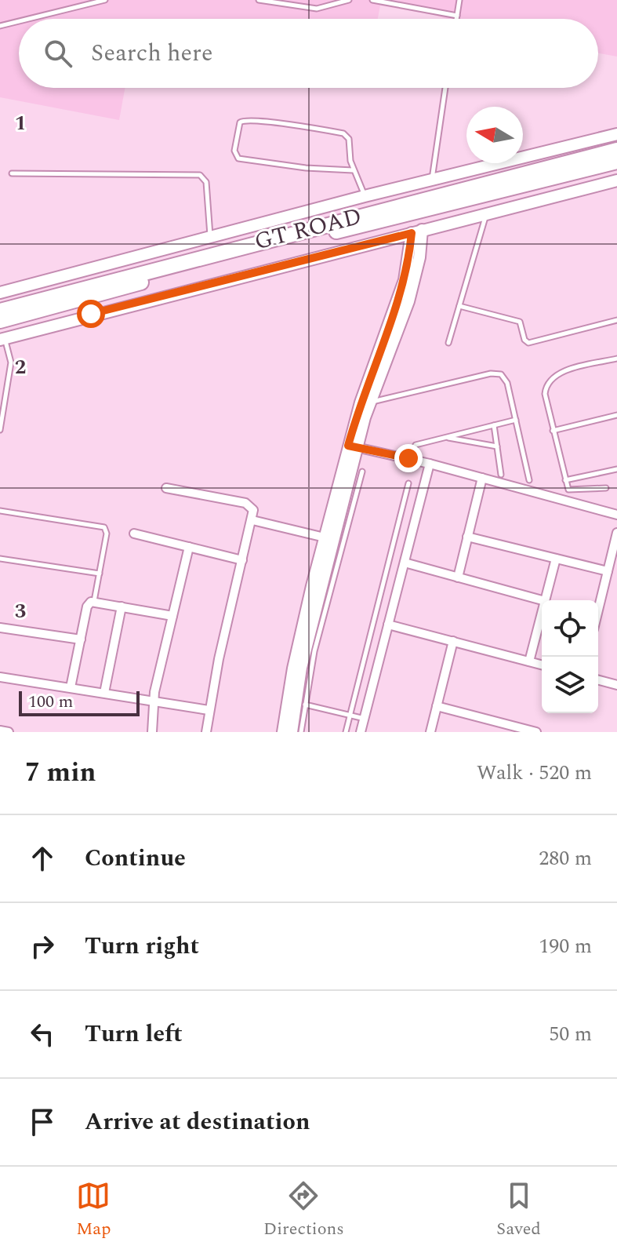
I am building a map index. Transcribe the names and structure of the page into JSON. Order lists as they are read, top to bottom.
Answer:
{
  "streets": {
    "highway": ["GT ROAD"]
  },
  "scale_bar": "100 m",
  "north": "left",
  "page": {
    "search": "Search here",
    "scale": "100 m",
    "heading": ["7 min", "Walk · 520 m"],
    "list": [
      ["Continue", "280 m"],
      ["Turn right", "190 m"],
      ["Turn left", "50 m"],
      "Arrive at destination"
    ],
    "nav": ["Map", "Directions", "Saved"]
  },
  "grid": {
    "rows": ["1", "2", "3"]
  }
}
